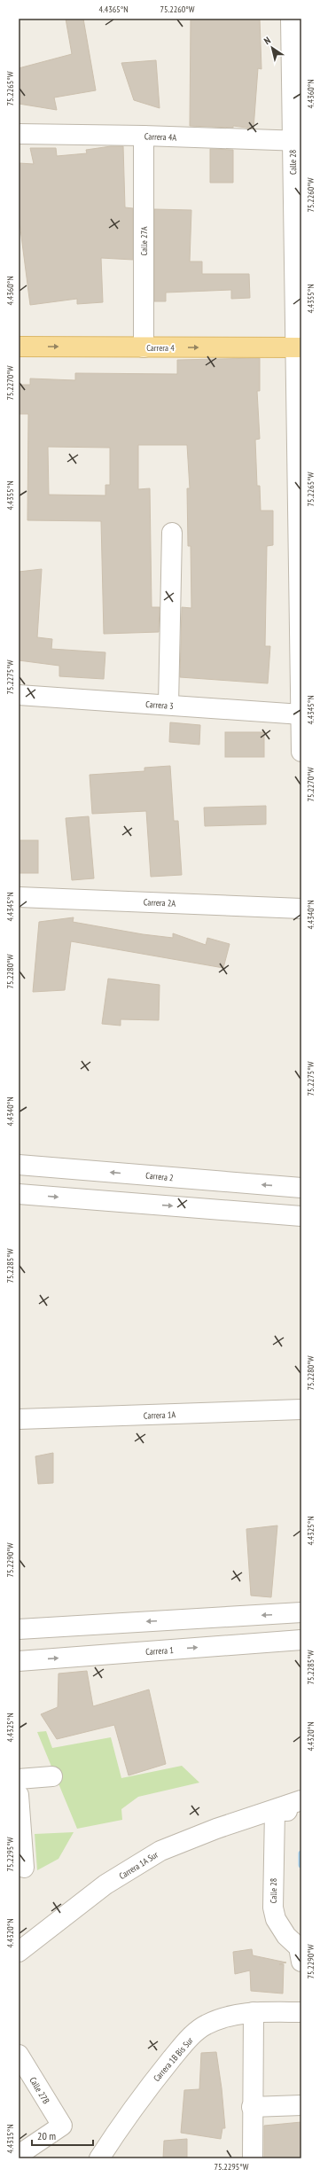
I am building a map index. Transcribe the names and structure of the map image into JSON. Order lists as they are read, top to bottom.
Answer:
{
  "streets": {
    "main road": ["Carrera 4"],
    "street": [
      "Carrera 4A",
      "Calle 28",
      "Calle 27A",
      "Carrera 3",
      "Carrera 2A",
      "Carrera 2",
      "Carrera 1A",
      "Carrera 1",
      "Carrera 1A Sur",
      "Carrera 1B Bis Sur",
      "Calle 27B"
    ]
  },
  "crossings": [
    ["Carrera 4A", "Calle 28"],
    ["Carrera 4A", "Calle 27A"],
    ["Calle 28", "Carrera 4"],
    ["Calle 28", "Carrera 3"],
    ["Calle 28", "Carrera 1A Sur"],
    ["Calle 27A", "Carrera 4"]
  ],
  "one_way": ["Carrera 4"],
  "scale_bar": "20 m",
  "north": "top left",
  "coordinates": [
    "4.4365°N",
    "75.2260°W",
    "75.2265°W",
    "4.4360°N",
    "4.4355°N",
    "75.2270°W",
    "75.2275°W",
    "4.4345°N",
    "4.4340°N",
    "75.2280°W",
    "75.2285°W",
    "4.4325°N",
    "75.2290°W",
    "4.4320°N",
    "75.2295°W",
    "4.4315°N"
  ]
}
